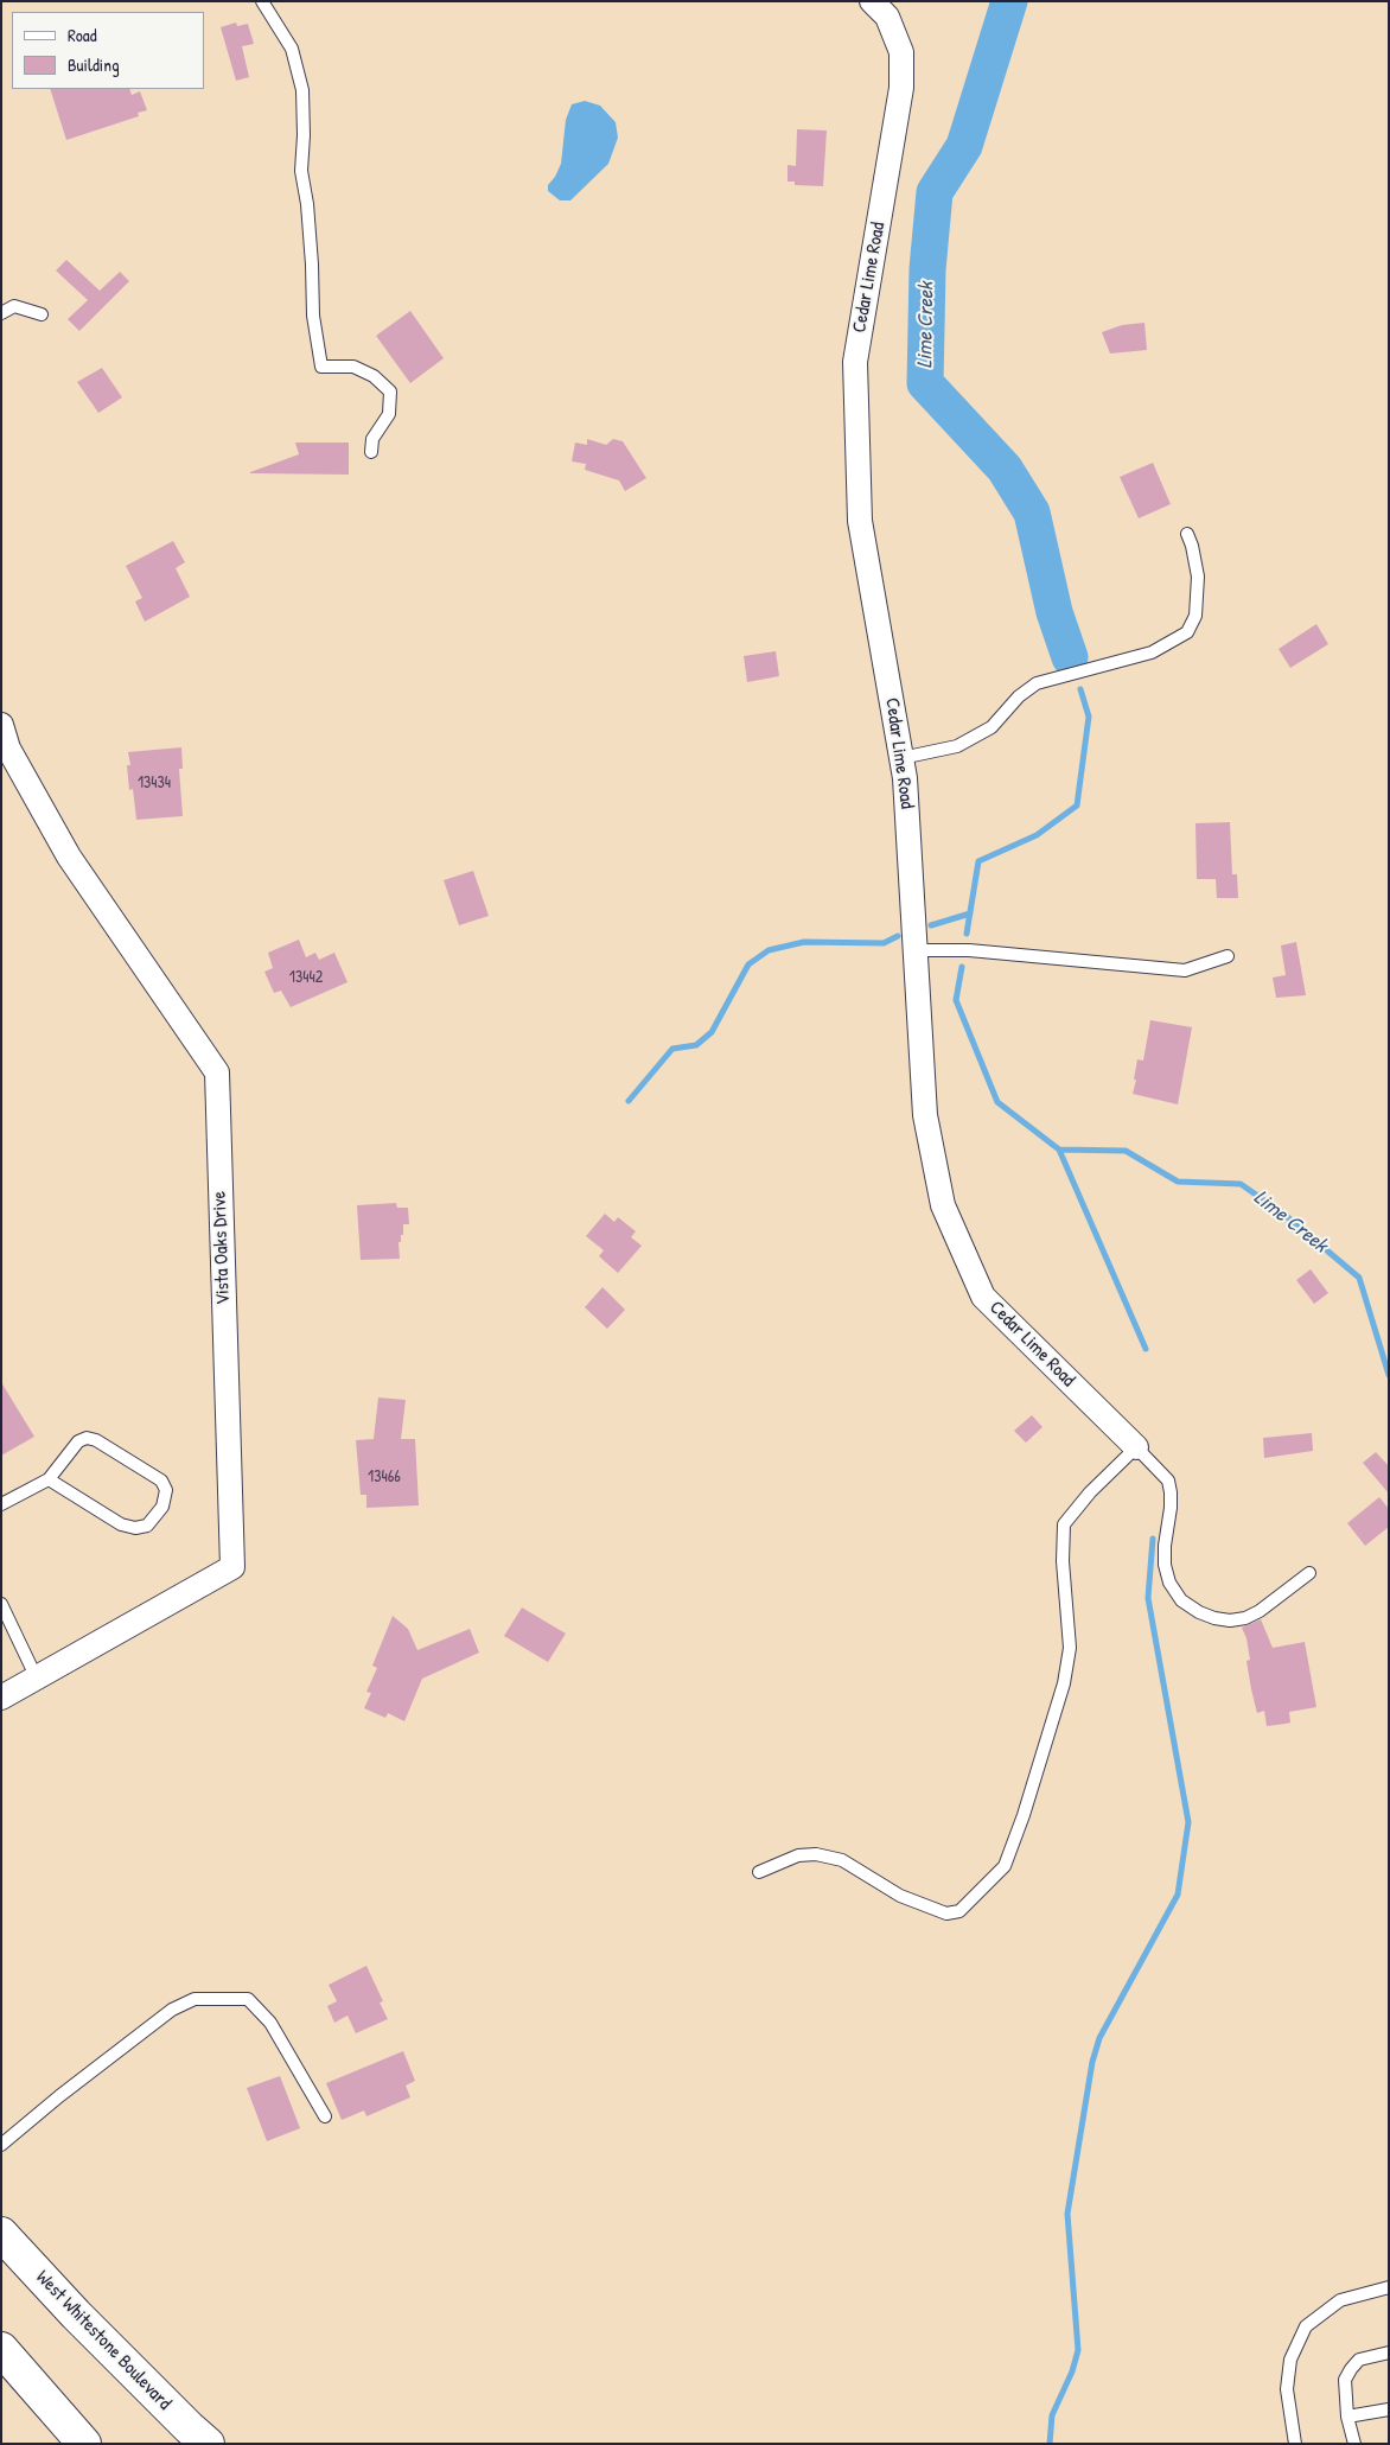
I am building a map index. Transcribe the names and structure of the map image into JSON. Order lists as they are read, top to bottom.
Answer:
{
  "streets": {
    "main road": ["West Whitestone Boulevard"],
    "street": ["Cedar Lime Road", "Vista Oaks Drive"]
  },
  "water": ["Lime Creek"],
  "house_numbers": ["13434", "13442", "13466"],
  "legend": ["Road", "Building"]
}
